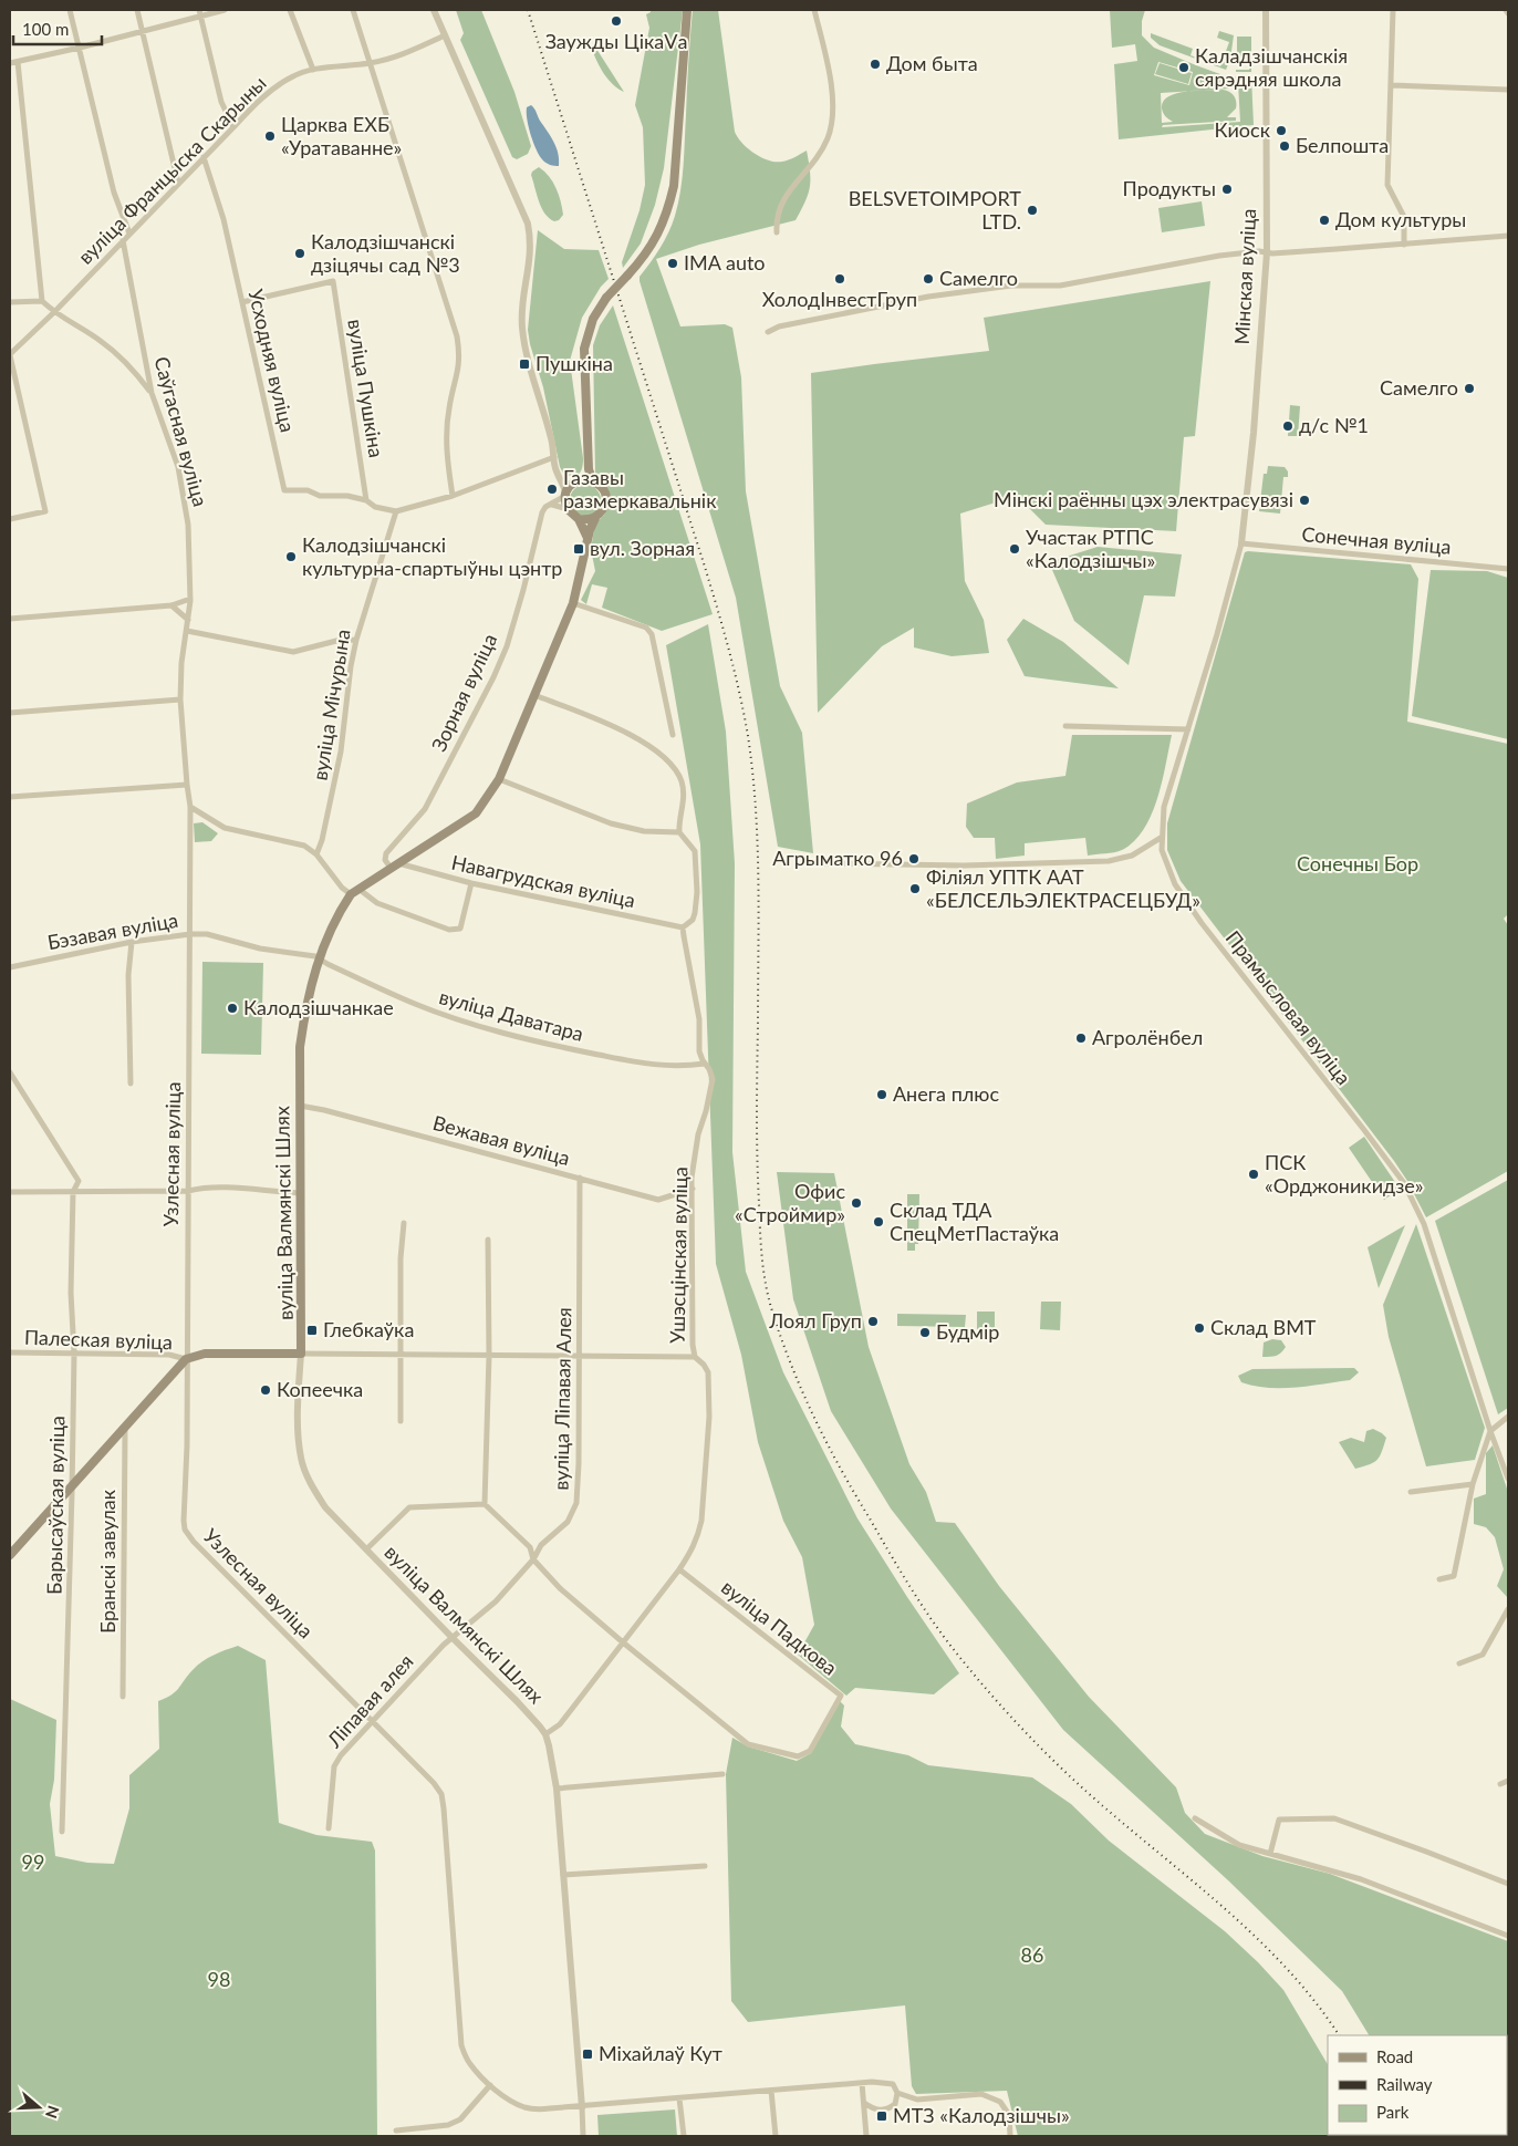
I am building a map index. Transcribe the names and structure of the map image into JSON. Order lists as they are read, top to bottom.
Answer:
{
  "streets": {
    "main road": ["вуліца Валмянскі Шлях"],
    "street": [
      "вуліца Францыска Скарыны",
      "Мінская вуліца",
      "Усходняя вуліца",
      "вуліца Пушкіна",
      "Саўгасная вуліца",
      "Сонечная вуліца",
      "Зорная вуліца",
      "вуліца Мічурына",
      "Навагрудская вуліца",
      "Бэзавая вуліца",
      "Прамысловая вуліца",
      "вуліца Даватара",
      "Вежавая вуліца",
      "Узлесная вуліца",
      "Ушэсцінская вуліца",
      "Палеская вуліца",
      "вуліца Ліпавая Алея",
      "Барысаўская вуліца",
      "Бранскі завулак",
      "вуліца Падкова",
      "Ліпавая алея"
    ]
  },
  "crossings": [
    ["вуліца Францыска Скарыны", "Усходняя вуліца"],
    ["вуліца Францыска Скарыны", "Саўгасная вуліца"],
    ["Мінская вуліца", "Сонечная вуліца"],
    ["Мінская вуліца", "Прамысловая вуліца"],
    ["Усходняя вуліца", "вуліца Пушкіна"],
    ["Саўгасная вуліца", "Узлесная вуліца"],
    ["Сонечная вуліца", "Прамысловая вуліца"],
    ["Зорная вуліца", "вуліца Валмянскі Шлях"],
    ["Навагрудская вуліца", "вуліца Валмянскі Шлях"],
    ["Навагрудская вуліца", "Ушэсцінская вуліца"],
    ["Бэзавая вуліца", "вуліца Даватара"],
    ["Бэзавая вуліца", "Узлесная вуліца"],
    ["Бэзавая вуліца", "вуліца Валмянскі Шлях"],
    ["вуліца Даватара", "вуліца Валмянскі Шлях"],
    ["вуліца Даватара", "Ушэсцінская вуліца"],
    ["Вежавая вуліца", "вуліца Валмянскі Шлях"],
    ["Вежавая вуліца", "Ушэсцінская вуліца"],
    ["Вежавая вуліца", "вуліца Ліпавая Алея"],
    ["Узлесная вуліца", "вуліца Валмянскі Шлях"],
    ["Узлесная вуліца", "Палеская вуліца"],
    ["Узлесная вуліца", "Ліпавая алея"],
    ["вуліца Валмянскі Шлях", "Ушэсцінская вуліца"],
    ["вуліца Валмянскі Шлях", "вуліца Ліпавая Алея"],
    ["вуліца Валмянскі Шлях", "Ліпавая алея"],
    ["Ушэсцінская вуліца", "вуліца Падкова"],
    ["Палеская вуліца", "Барысаўская вуліца"],
    ["вуліца Ліпавая Алея", "Ліпавая алея"]
  ],
  "parks": [
    "Сонечны Бор",
    "99",
    "86",
    "98"
  ],
  "places": {
    "other": [
      "Заужды ЦікаVа",
      "Дом быта",
      "Каладзішчанскія сярэдняя школа",
      "Киоск",
      "Царква ЕХБ «Уратаванне»",
      "Белпошта",
      "Продукты",
      "BELSVETOIMPORT LTD.",
      "Дом культуры",
      "Калодзішчанскі дзіцячы сад №3",
      "IMA auto",
      "ХолодІнвестГруп",
      "Cамелго",
      "Самелго",
      "д/с №1",
      "Газавы размеркавальнік",
      "Мінскі раённы цэх электрасувязі",
      "Участак РТПС «Калодзішчы»",
      "Калодзішчанскі культурна-спартыўны цэнтр",
      "Агрыматко 96",
      "Філіял УПТК ААТ «БЕЛСЕЛЬЭЛЕКТРАСЕЦБУД»",
      "Калодзішчанкае",
      "Агролёнбел",
      "Анега плюс",
      "ПСК «Орджоникидзе»",
      "Офис «Строймир»",
      "Склад ТДА СпецМетПастаўка",
      "Лоял Груп",
      "Склад BMT",
      "Будмір",
      "Копеечка"
    ],
    "transit": [
      "Пушкіна",
      "вул. Зорная",
      "Глебкаўка",
      "Міхайлаў Кут",
      "МТЗ «Калодзішчы»"
    ]
  },
  "legend": ["Road", "Railway", "Park"],
  "scale_bar": "100 m",
  "north": "right"
}
